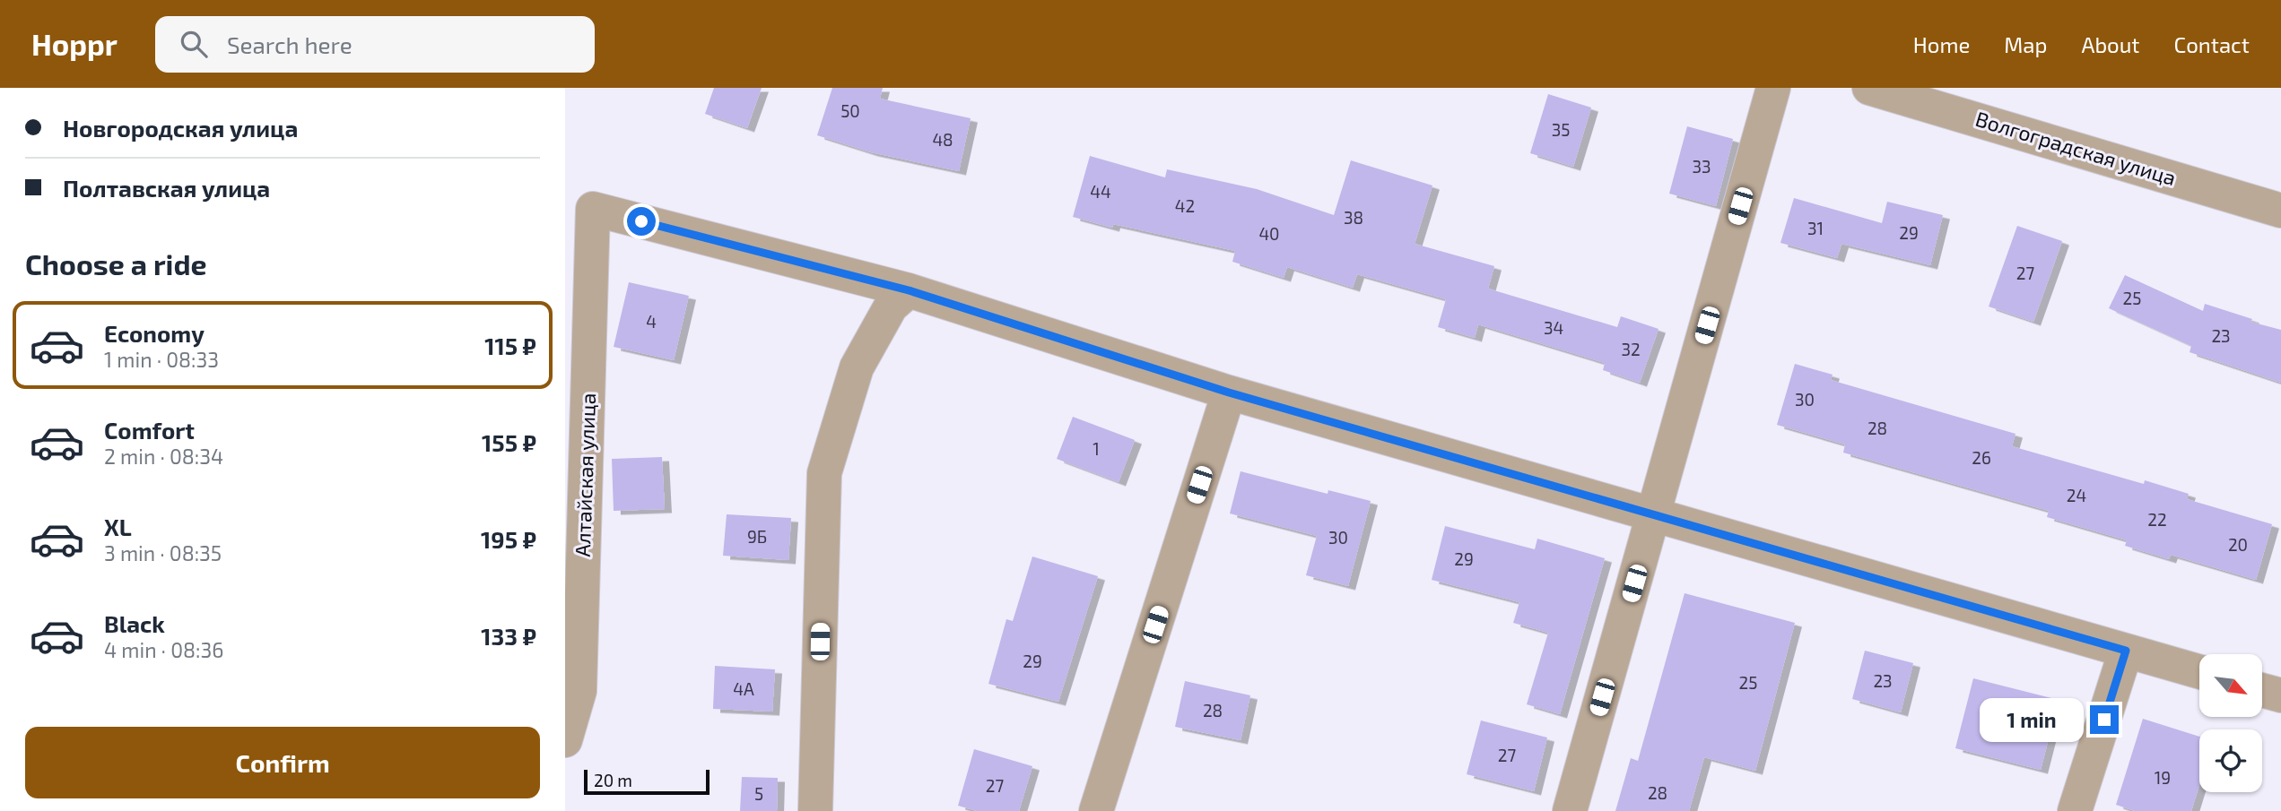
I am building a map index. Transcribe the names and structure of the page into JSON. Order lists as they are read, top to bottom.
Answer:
{
  "streets": {
    "street": ["Волгоградская улица", "Алтайская улица"]
  },
  "house_numbers": [
    "50",
    "35",
    "48",
    "33",
    "44",
    "42",
    "38",
    "31",
    "29",
    "40",
    "27",
    "25",
    "4",
    "34",
    "23",
    "32",
    "30",
    "28",
    "1",
    "26",
    "24",
    "22",
    "9Б",
    "30",
    "20",
    "29",
    "29",
    "23",
    "25",
    "4А",
    "28",
    "27",
    "19",
    "27",
    "28",
    "5"
  ],
  "scale_bar": "20 m",
  "north": "bottom right",
  "page": {
    "header": "Hoppr",
    "search": "Search here",
    "nav": [
      "Home",
      "Map",
      "About",
      "Contact"
    ],
    "banner": ["Новгородская улица", "Полтавская улица"],
    "heading": "Choose a ride",
    "list": [
      {
        "name": "Economy",
        "note": "1 min · 08:33",
        "value": "115 ₽"
      },
      {
        "name": "Comfort",
        "note": "2 min · 08:34",
        "value": "155 ₽"
      },
      {
        "name": "XL",
        "note": "3 min · 08:35",
        "value": "195 ₽"
      },
      {
        "name": "Black",
        "note": "4 min · 08:36",
        "value": "133 ₽"
      }
    ],
    "bubble": "1 min",
    "buttons": "Confirm",
    "scale": "20 m"
  }
}
